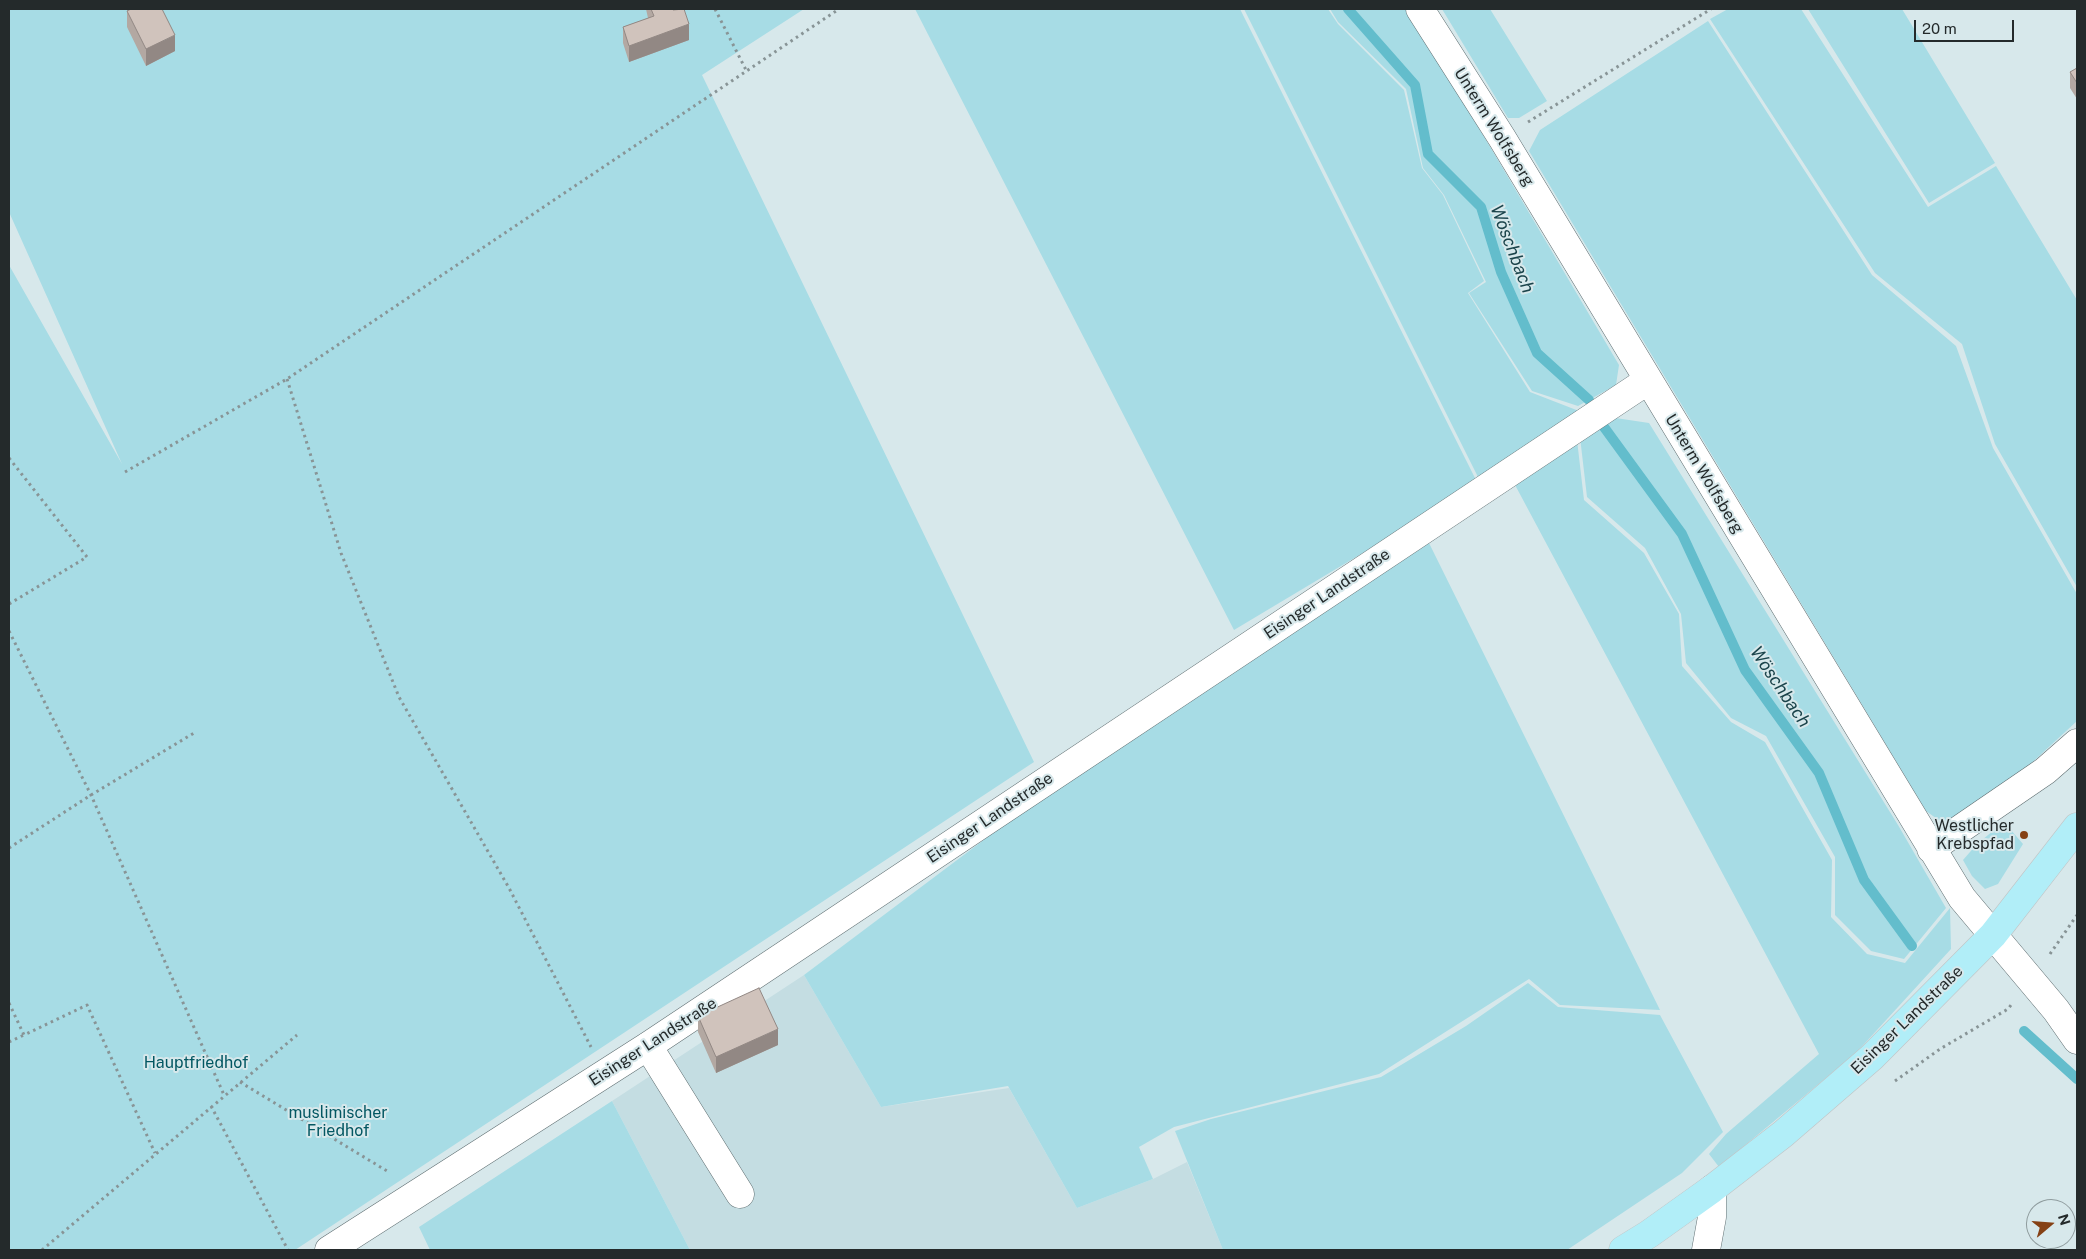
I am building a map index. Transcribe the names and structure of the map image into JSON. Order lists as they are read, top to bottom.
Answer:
{
  "streets": {
    "main road": ["Eisinger Landstraße"],
    "street": ["Unterm Wolfsberg"]
  },
  "crossings": [
    ["Unterm Wolfsberg", "Eisinger Landstraße"]
  ],
  "water": ["Wöschbach"],
  "parks": ["Hauptfriedhof", "muslimischer Friedhof"],
  "places": ["Westlicher Krebspfad"],
  "scale_bar": "20 m",
  "north": "right"
}
